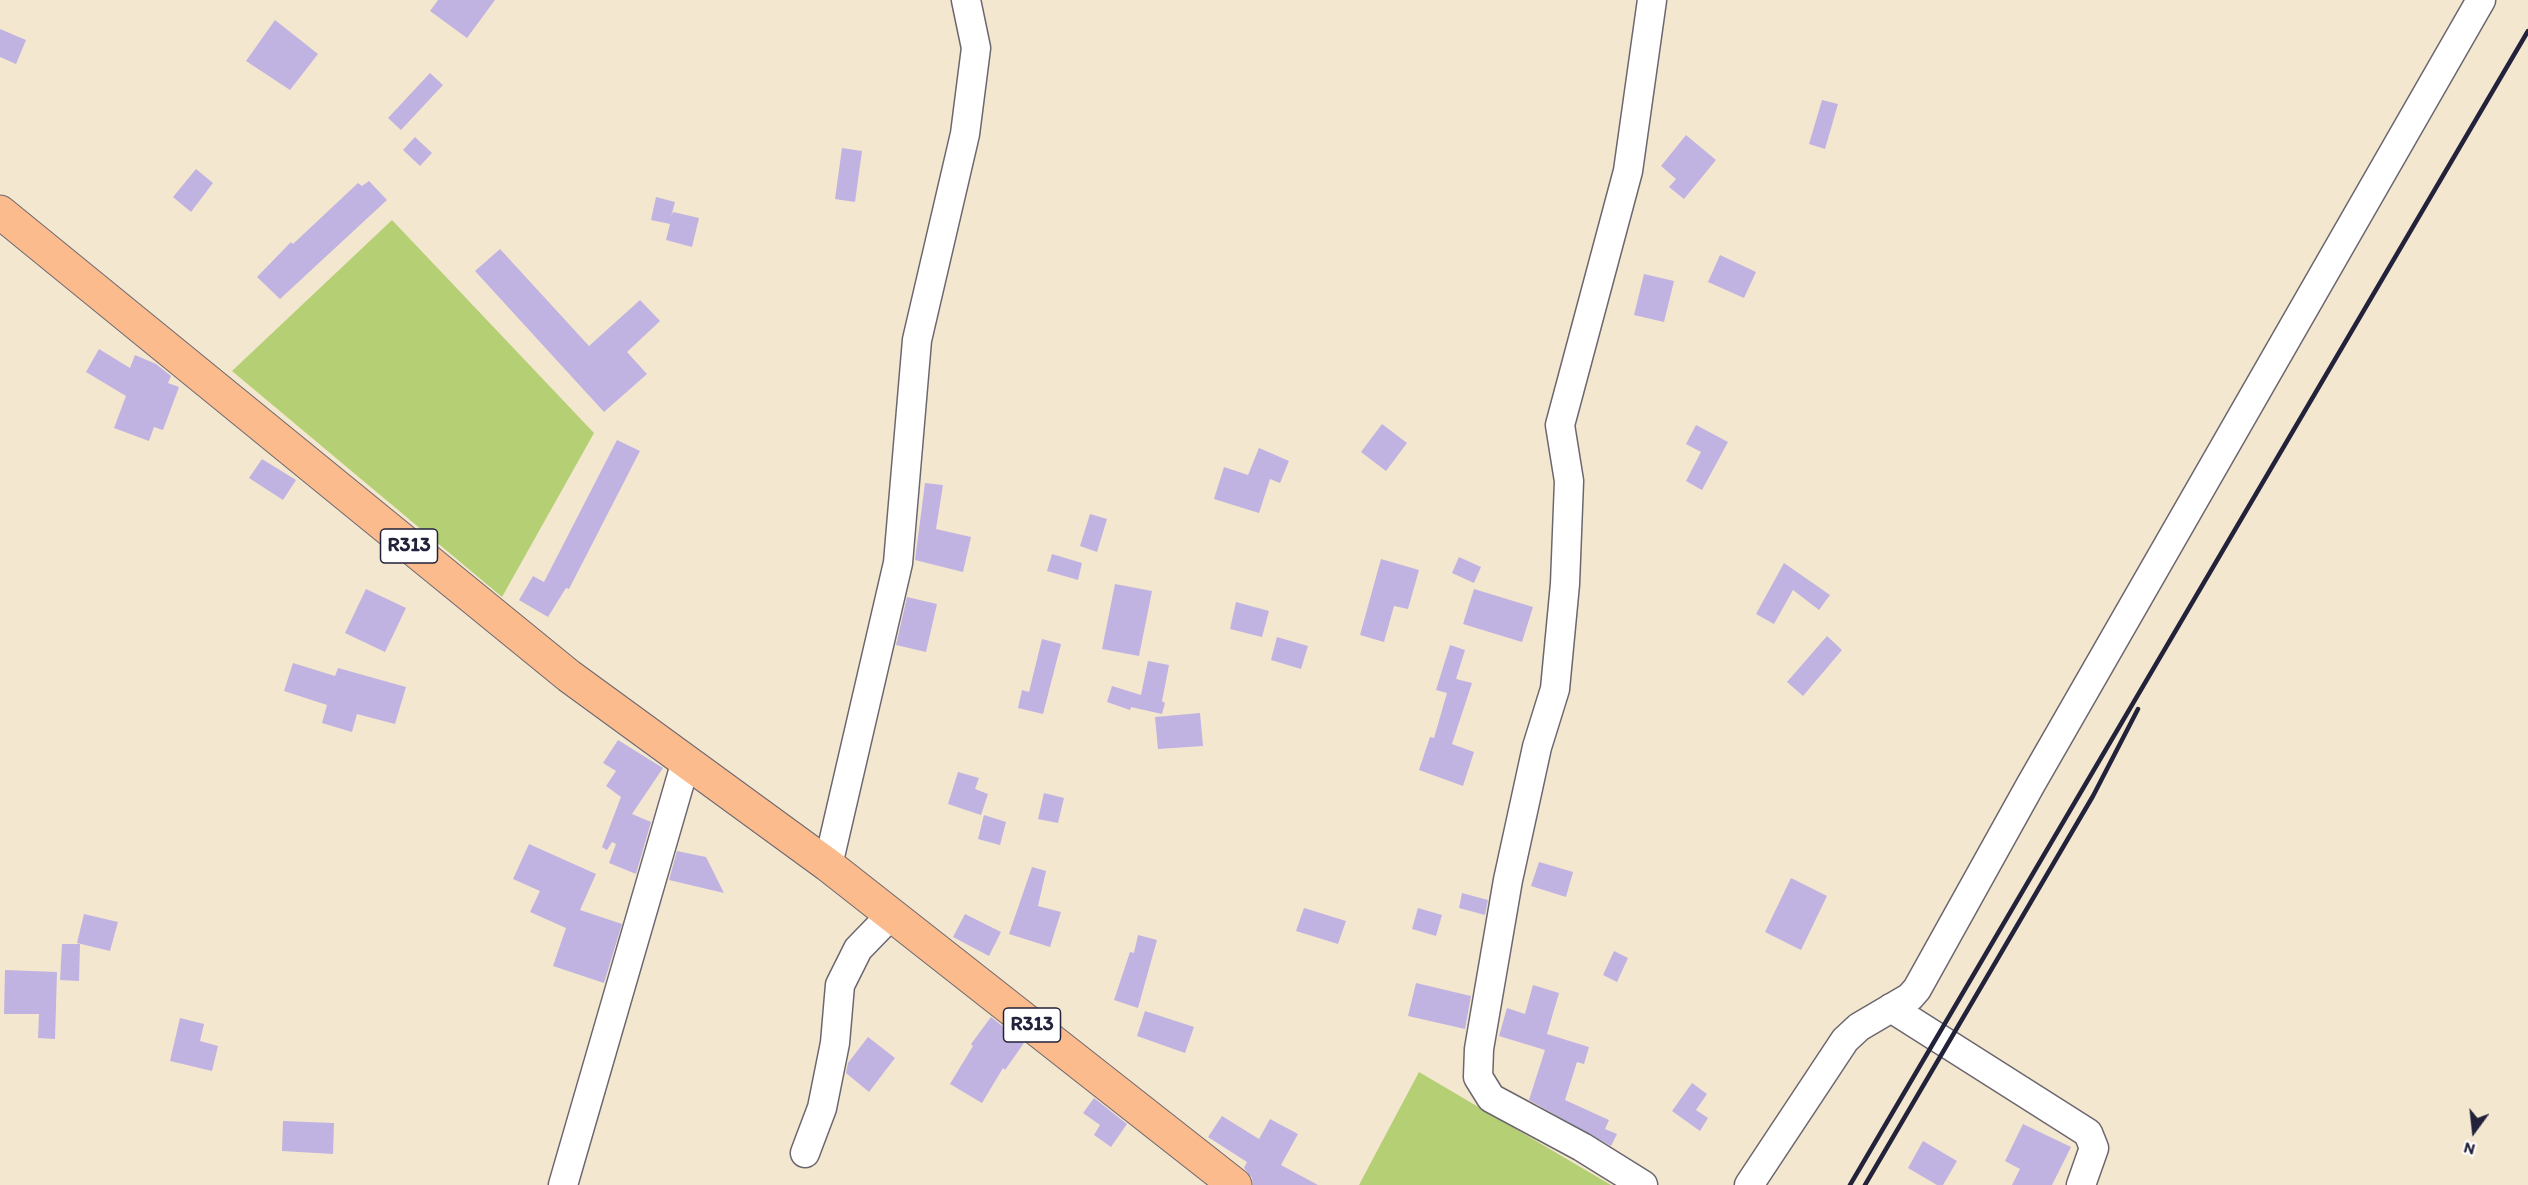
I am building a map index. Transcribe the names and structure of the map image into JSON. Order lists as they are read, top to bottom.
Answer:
{
  "streets": {
    "main road": ["R313"]
  },
  "north": "bottom"
}
